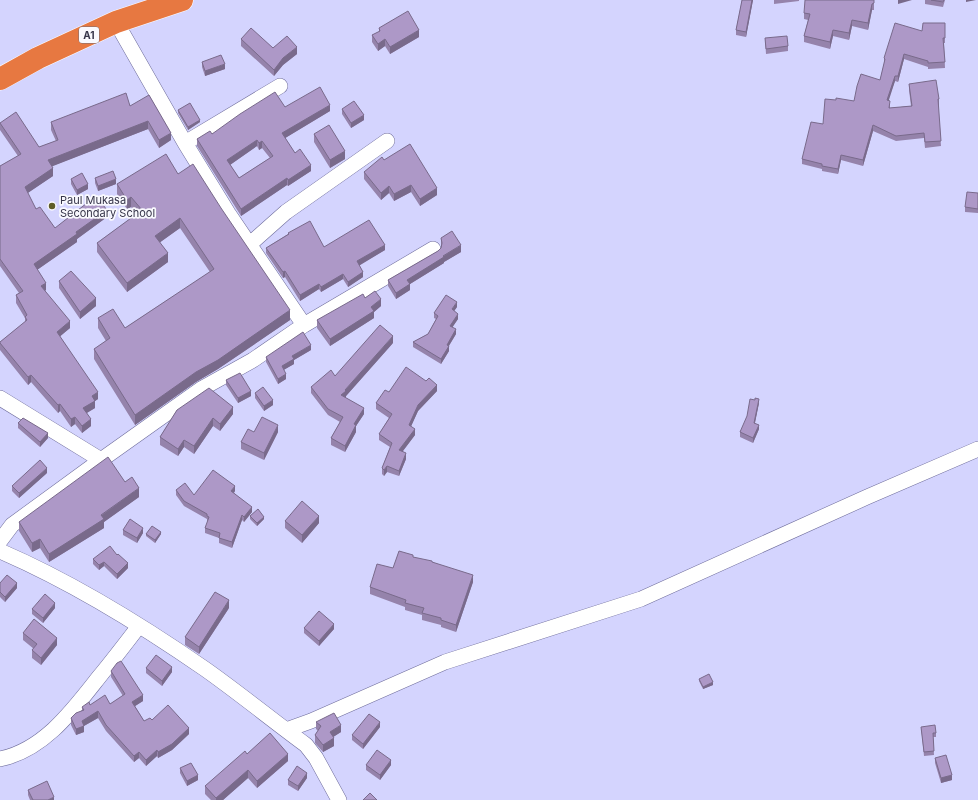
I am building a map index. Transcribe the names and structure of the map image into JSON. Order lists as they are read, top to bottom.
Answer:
{
  "streets": {
    "highway": ["A1"]
  },
  "places": ["Paul Mukasa Secondary School"]
}
